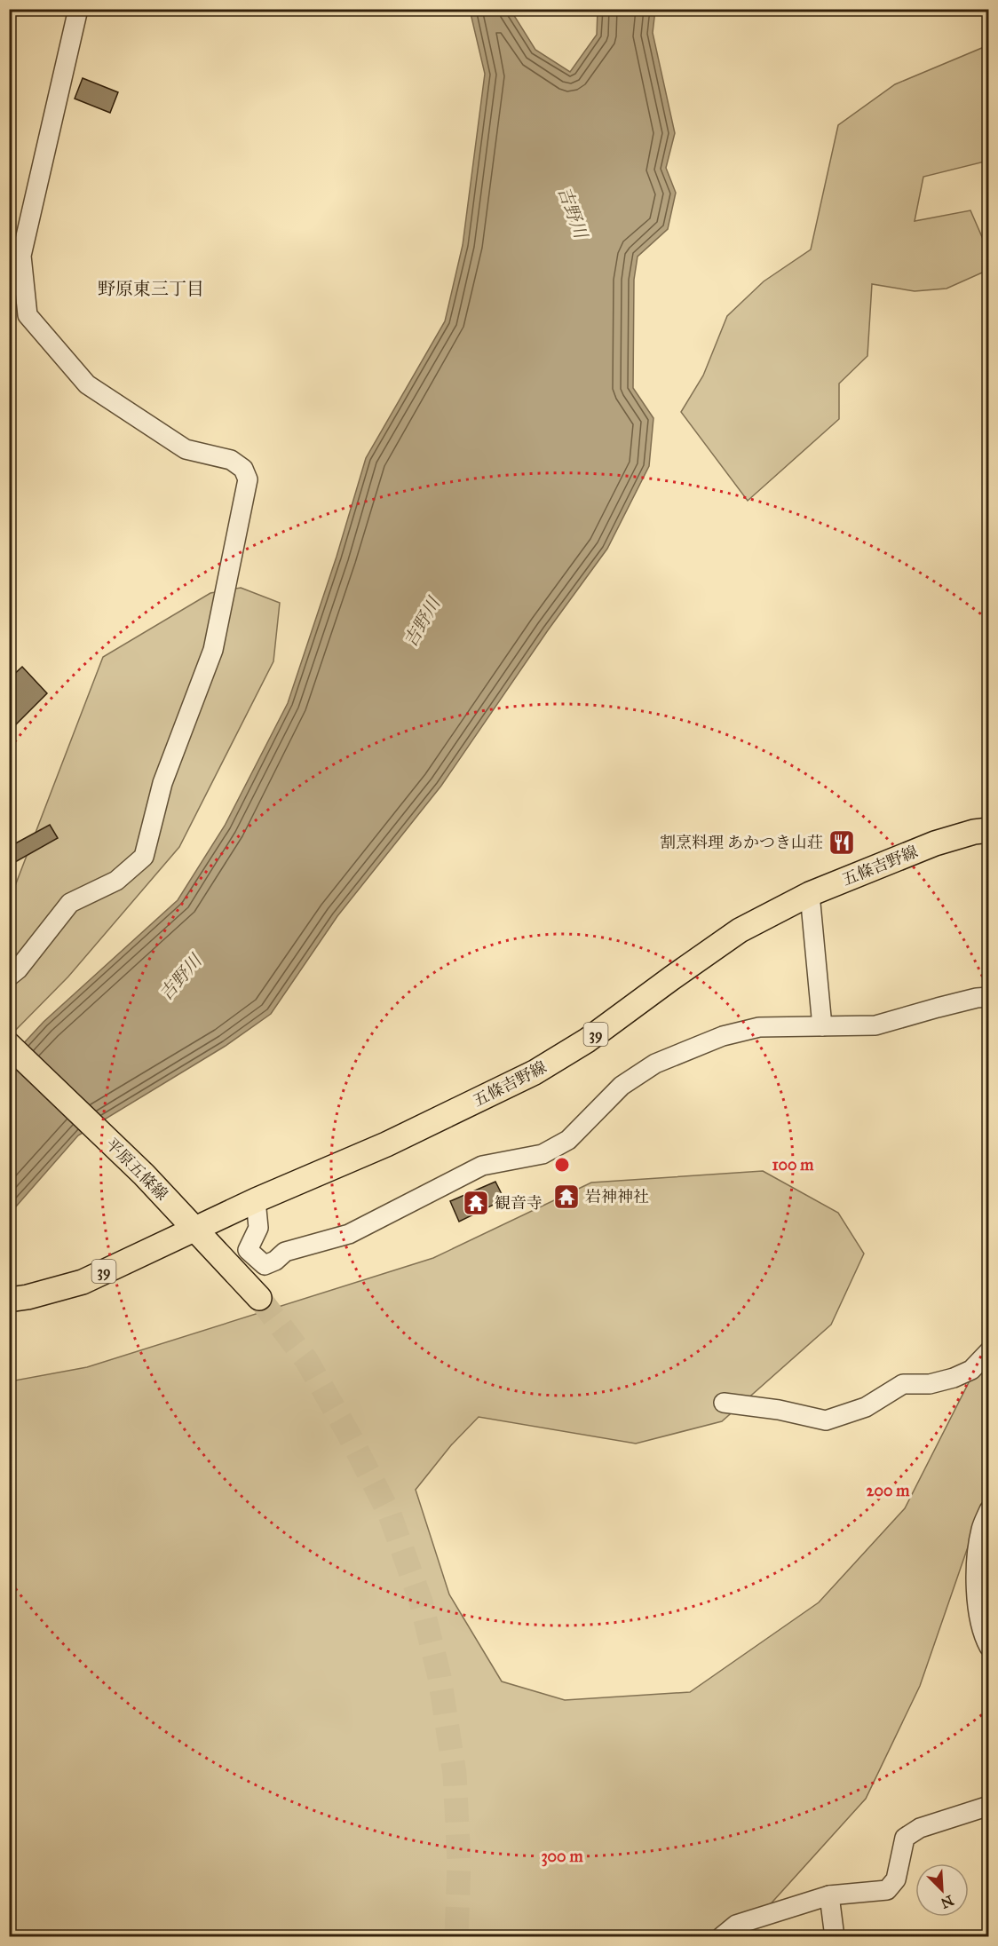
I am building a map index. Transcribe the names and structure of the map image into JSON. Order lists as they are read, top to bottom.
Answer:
{
  "streets": {
    "main road": ["五條吉野線", "39", "平原五條線"]
  },
  "crossings": [
    ["五條吉野線", "平原五條線"]
  ],
  "districts": ["野原東三丁目"],
  "water": ["吉野川"],
  "places": {
    "restaurant": ["割烹料理 あかつき山荘"],
    "temple": ["岩神神社", "観音寺"]
  },
  "north": "bottom right",
  "rings": ["100 m", "200 m", "300 m"]
}
